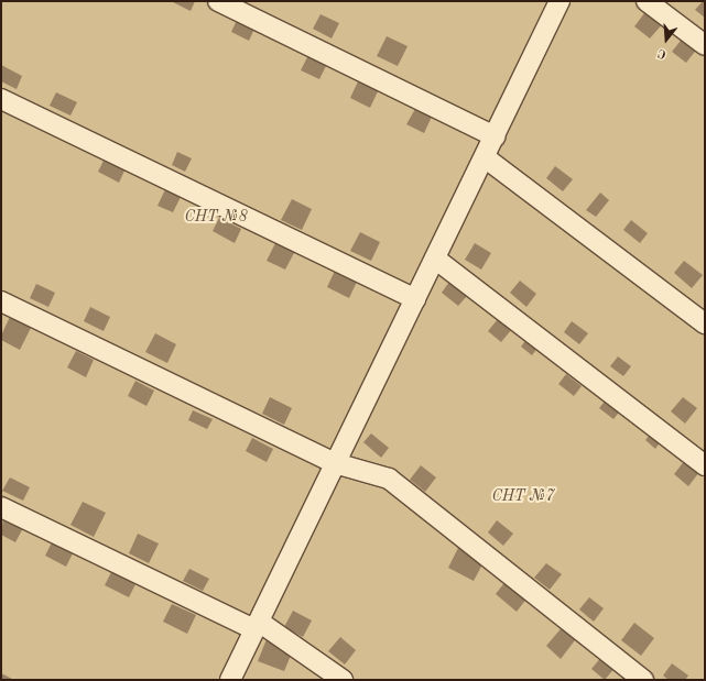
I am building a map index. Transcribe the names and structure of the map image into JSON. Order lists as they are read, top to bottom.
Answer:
{
  "parks": ["СНТ №8", "СНТ №7"],
  "north": "bottom"
}
